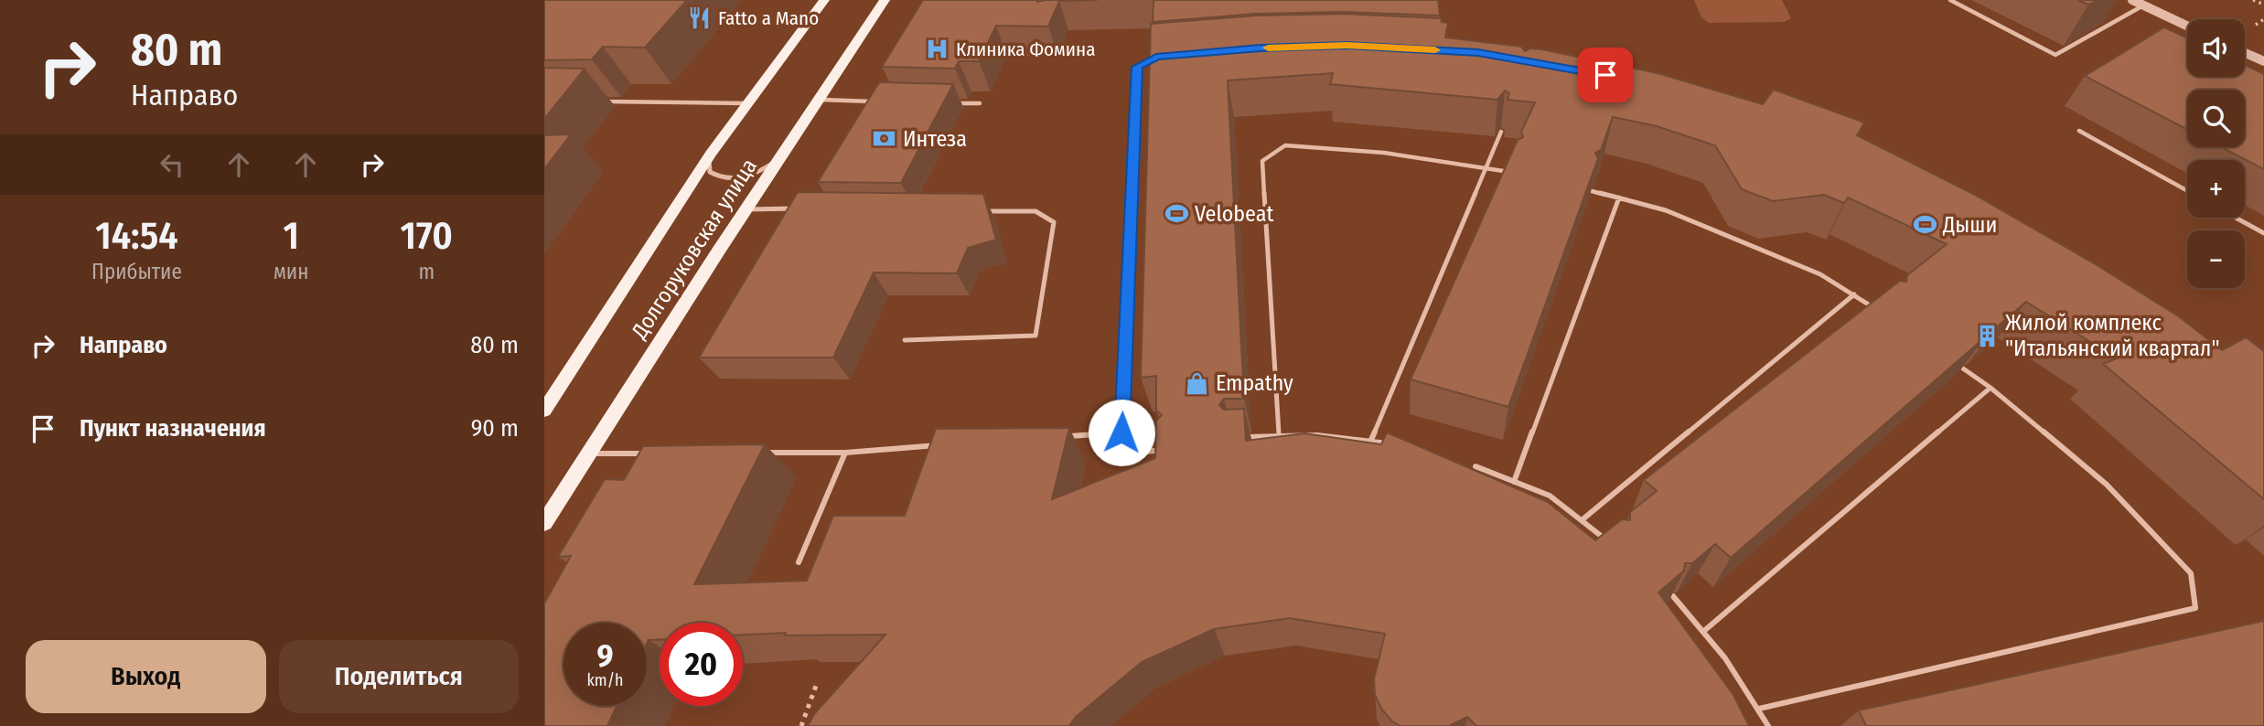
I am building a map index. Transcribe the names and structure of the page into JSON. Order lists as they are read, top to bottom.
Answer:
{
  "streets": {
    "main road": ["Долгоруковская улица"]
  },
  "places": {
    "restaurant": ["Fatto a Mano"],
    "hospital": ["Клиника Фомина"],
    "bank": ["Интеза"],
    "sports": ["Velobeat", "Дыши"],
    "building": ["Жилой комплекс \"Итальянский квартал\""],
    "shop": ["Empathy"]
  },
  "page": {
    "turn": ["80 m", "Направо"],
    "map_buttons": ["+", "−"],
    "eta": [
      "14:54",
      "Прибытие",
      "1",
      "мин",
      "170",
      "m"
    ],
    "list": [
      {
        "name": "Направо",
        "value": "80 m"
      },
      {
        "name": "Пункт назначения",
        "value": "90 m"
      }
    ],
    "speed": "9 km/h",
    "limit": "20",
    "buttons": ["Выход", "Поделиться"]
  }
}
